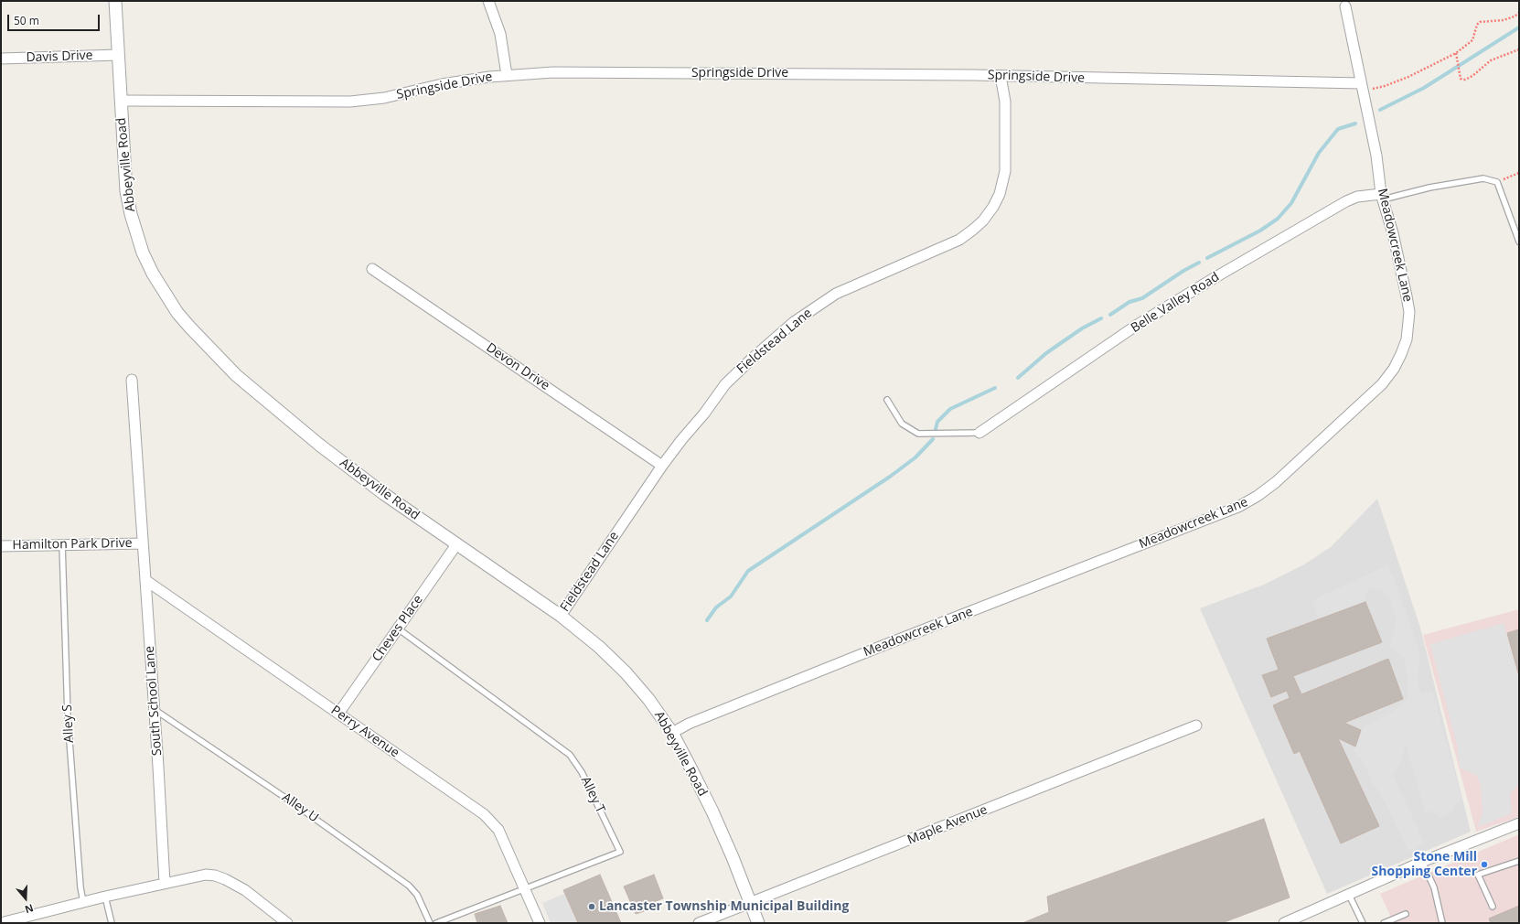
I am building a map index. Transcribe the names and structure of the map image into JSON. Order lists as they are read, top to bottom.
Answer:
{
  "streets": {
    "street": [
      "Davis Drive",
      "Springside Drive",
      "Abbeyville Road",
      "Meadowcreek Lane",
      "Belle Valley Road",
      "Fieldstead Lane",
      "Devon Drive",
      "Hamilton Park Drive",
      "Cheves Place",
      "South School Lane",
      "Perry Avenue",
      "Maple Avenue"
    ],
    "lane": ["Alley S", "Alley T", "Alley U"]
  },
  "crossings": [
    ["Davis Drive", "Abbeyville Road"],
    ["Springside Drive", "Abbeyville Road"],
    ["Springside Drive", "Meadowcreek Lane"],
    ["Springside Drive", "Fieldstead Lane"],
    ["Abbeyville Road", "Meadowcreek Lane"],
    ["Abbeyville Road", "Fieldstead Lane"],
    ["Abbeyville Road", "Cheves Place"],
    ["Abbeyville Road", "Maple Avenue"],
    ["Meadowcreek Lane", "Belle Valley Road"],
    ["Fieldstead Lane", "Devon Drive"],
    ["Hamilton Park Drive", "South School Lane"],
    ["Hamilton Park Drive", "Alley S"],
    ["Cheves Place", "Perry Avenue"],
    ["Cheves Place", "Alley T"],
    ["South School Lane", "Perry Avenue"],
    ["South School Lane", "Alley U"],
    ["Perry Avenue", "Alley T"]
  ],
  "places": ["Stone Mill Shopping Center", "Lancaster Township Municipal Building"],
  "scale_bar": "50 m",
  "north": "bottom"
}
